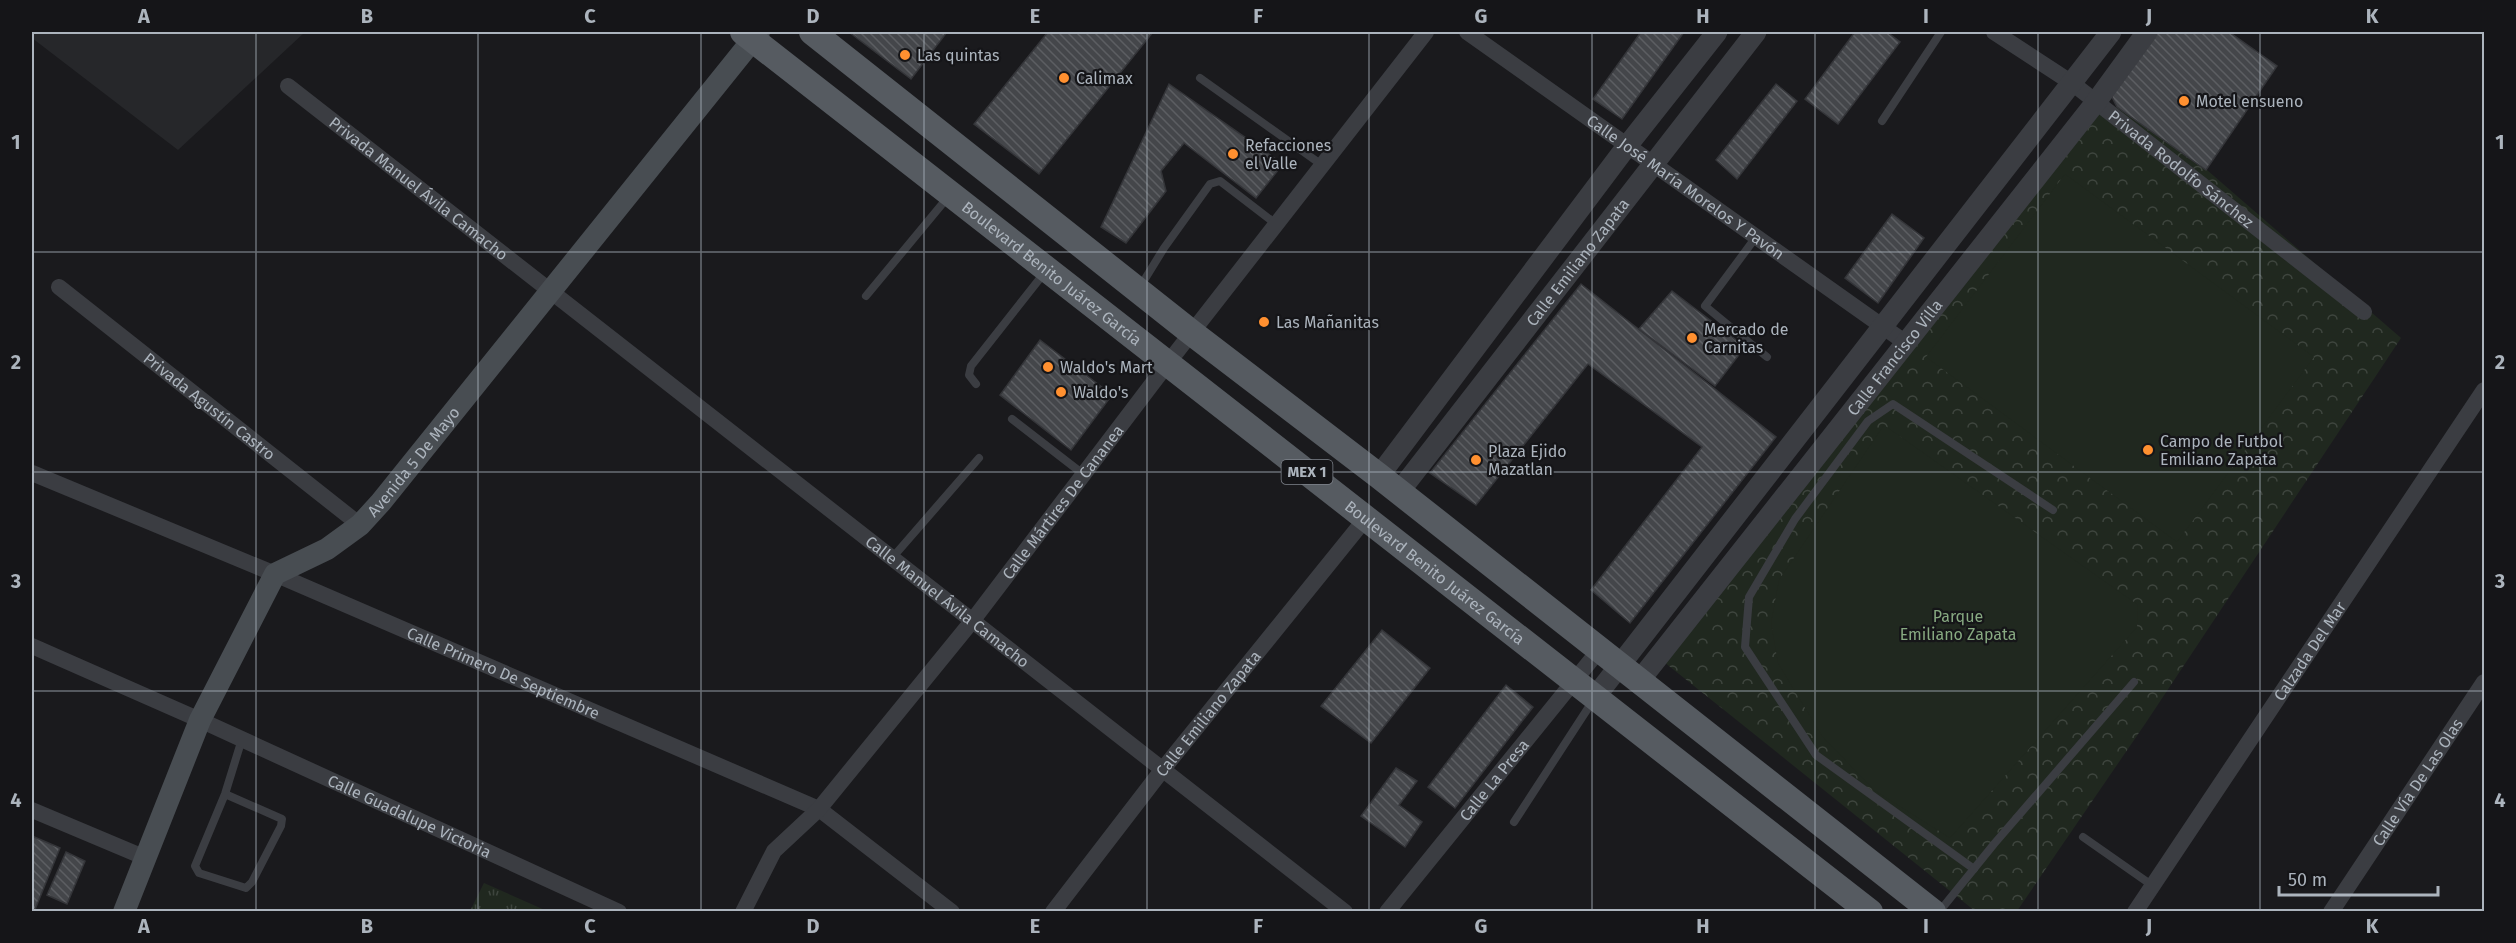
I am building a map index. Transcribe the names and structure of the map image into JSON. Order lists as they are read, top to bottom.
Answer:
{
  "streets": {
    "main road": ["Boulevard Benito Juárez García", "Avenida 5 De Mayo", "MEX 1"],
    "street": [
      "Privada Rodolfo Sánchez",
      "Calle José María Morelos Y Pavón",
      "Privada Manuel Ávila Camacho",
      "Calle Emiliano Zapata",
      "Calle Francisco Villa",
      "Privada Agustín Castro",
      "Calle Mártires De Cananea",
      "Calle Manuel Ávila Camacho",
      "Calzada Del Mar",
      "Calle Primero De Septiembre",
      "Calle La Presa",
      "Calle Vía De Las Olas",
      "Calle Guadalupe Victoria"
    ]
  },
  "crossings": [
    ["Privada Rodolfo Sánchez", "Calle Francisco Villa"],
    ["Calle José María Morelos Y Pavón", "Calle Emiliano Zapata"],
    ["Calle José María Morelos Y Pavón", "Calle Francisco Villa"],
    ["Privada Manuel Ávila Camacho", "Avenida 5 De Mayo"],
    ["Privada Manuel Ávila Camacho", "Calle Manuel Ávila Camacho"],
    ["Calle Emiliano Zapata", "Boulevard Benito Juárez García"],
    ["Calle Emiliano Zapata", "MEX 1"],
    ["Calle Emiliano Zapata", "Calle Manuel Ávila Camacho"],
    ["Boulevard Benito Juárez García", "Avenida 5 De Mayo"],
    ["Boulevard Benito Juárez García", "Calle Mártires De Cananea"],
    ["Boulevard Benito Juárez García", "Calle La Presa"],
    ["Calle Francisco Villa", "MEX 1"],
    ["Privada Agustín Castro", "Avenida 5 De Mayo"],
    ["Avenida 5 De Mayo", "Calle Manuel Ávila Camacho"],
    ["Avenida 5 De Mayo", "Calle Primero De Septiembre"],
    ["MEX 1", "Calle Mártires De Cananea"],
    ["MEX 1", "Calle La Presa"],
    ["Calle Mártires De Cananea", "Calle Manuel Ávila Camacho"],
    ["Calle Mártires De Cananea", "Calle Primero De Septiembre"]
  ],
  "parks": ["Parque Emiliano Zapata"],
  "places": [
    "Las quintas",
    "Calimax",
    "Motel ensueno",
    "Refacciones el Valle",
    "Las Mañanitas",
    "Mercado de Carnitas",
    "Waldo's Mart",
    "Waldo's",
    "Campo de Futbol Emiliano Zapata",
    "Plaza Ejido Mazatlan"
  ],
  "scale_bar": "50 m",
  "grid": {
    "columns": [
      "A",
      "B",
      "C",
      "D",
      "E",
      "F",
      "G",
      "H",
      "I",
      "J",
      "K"
    ],
    "rows": [
      "1",
      "2",
      "3",
      "4"
    ]
  }
}
